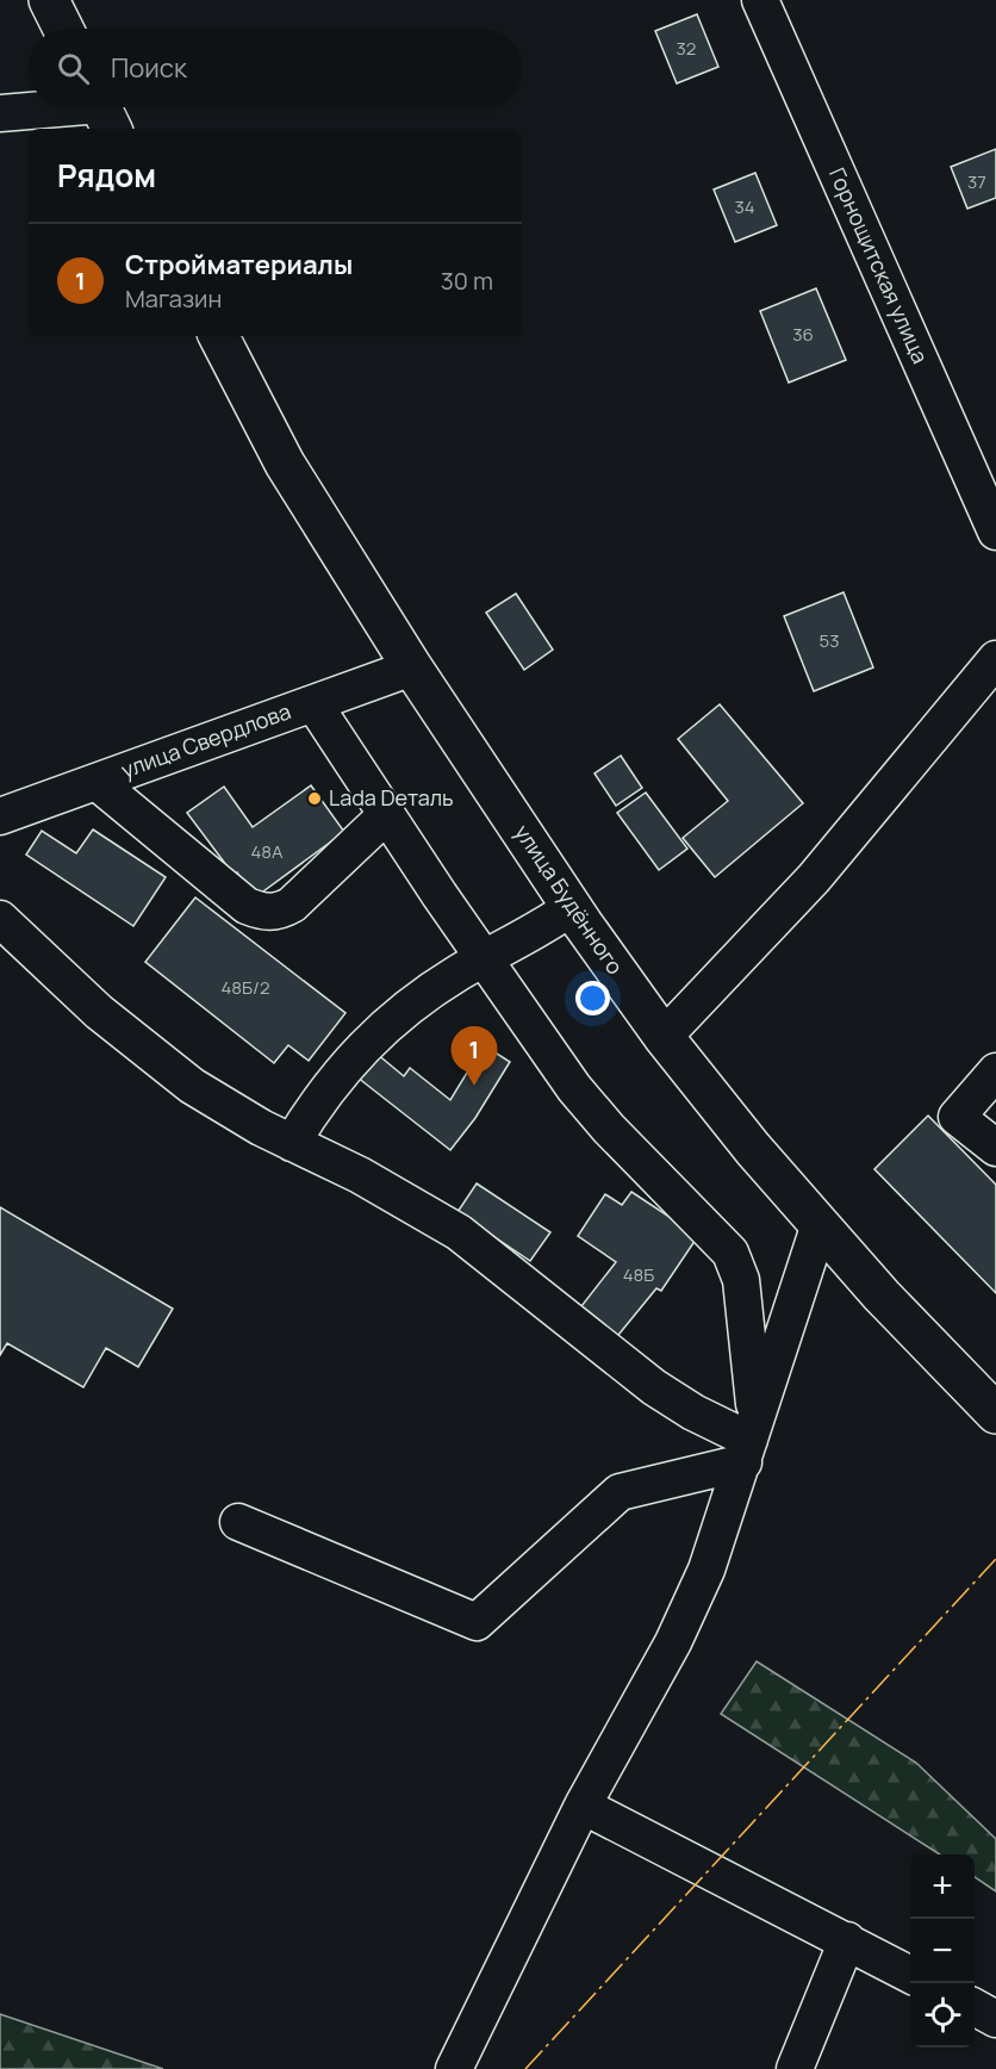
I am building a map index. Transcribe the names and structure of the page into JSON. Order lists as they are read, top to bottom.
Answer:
{
  "streets": {
    "main road": ["улица Будённого"],
    "street": ["Горнощитская улица", "улица Свердлова"]
  },
  "crossings": [
    ["улица Свердлова", "улица Будённого"]
  ],
  "places": ["Lada Dеталь"],
  "house_numbers": [
    "32",
    "37",
    "34",
    "36",
    "53",
    "48А",
    "48Б/2",
    "48Б"
  ],
  "page": {
    "search": "Поиск",
    "heading": "Рядом",
    "list": [
      {
        "mark": "1",
        "name": "Стройматериалы",
        "note": "Магазин",
        "value": "30 m"
      }
    ],
    "pins": "1",
    "map_buttons": ["+", "−"]
  }
}
